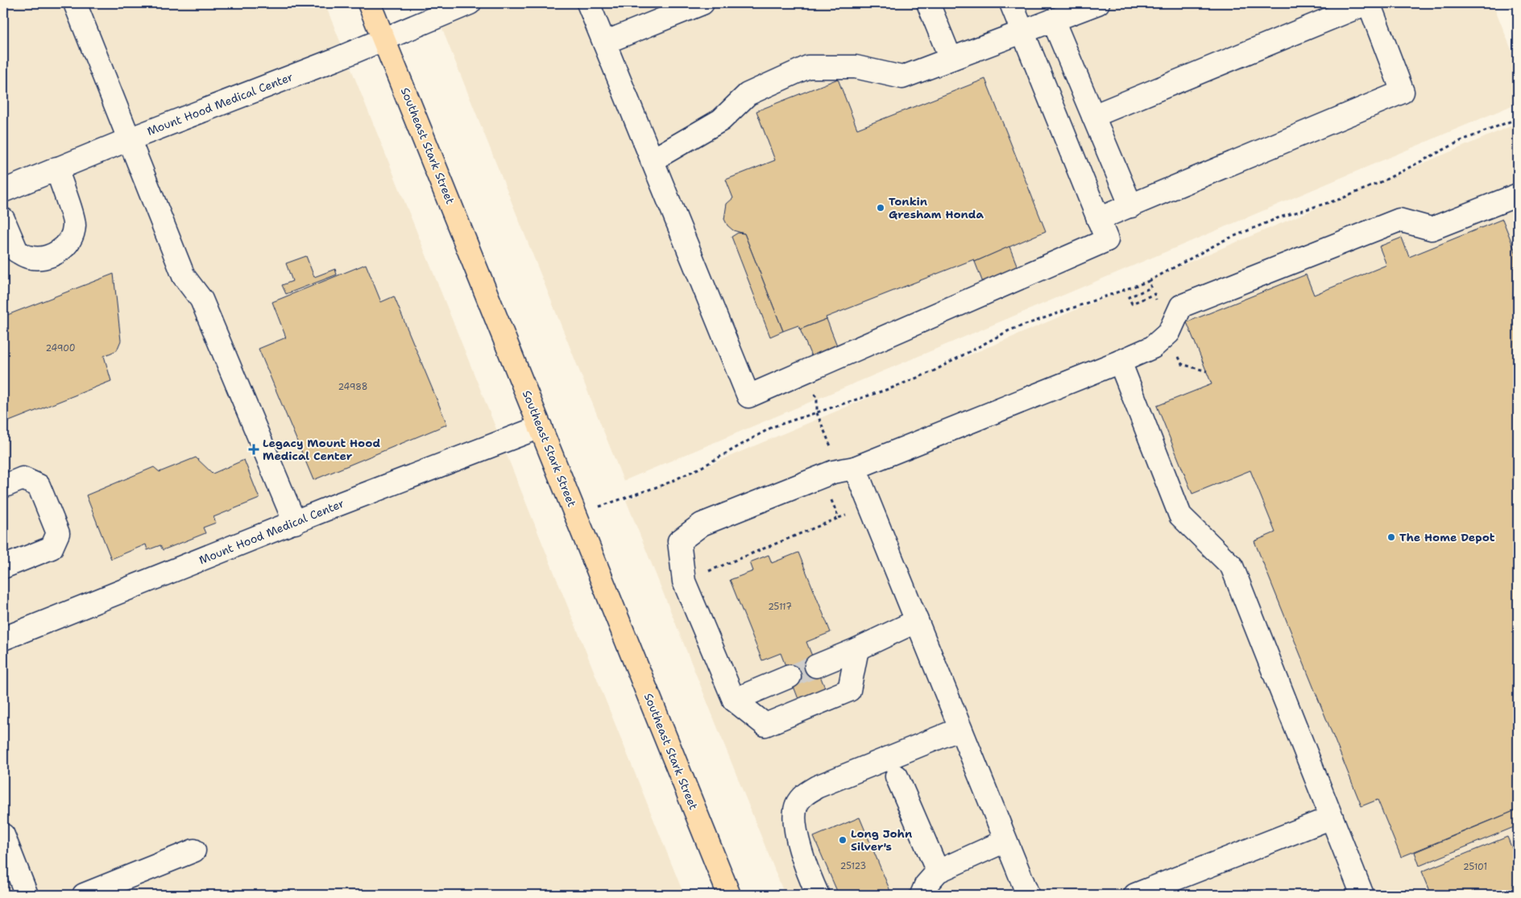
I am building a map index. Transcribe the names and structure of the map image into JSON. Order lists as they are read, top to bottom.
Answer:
{
  "streets": {
    "main road": ["Southeast Stark Street"],
    "street": ["Mount Hood Medical Center"]
  },
  "crossings": [
    ["Mount Hood Medical Center", "Southeast Stark Street"]
  ],
  "places": {
    "other": ["Tonkin Gresham Honda", "The Home Depot", "Long John Silver's"],
    "health": ["Legacy Mount Hood Medical Center"]
  },
  "house_numbers": [
    "24900",
    "24988",
    "25117",
    "25123",
    "25101"
  ]
}
